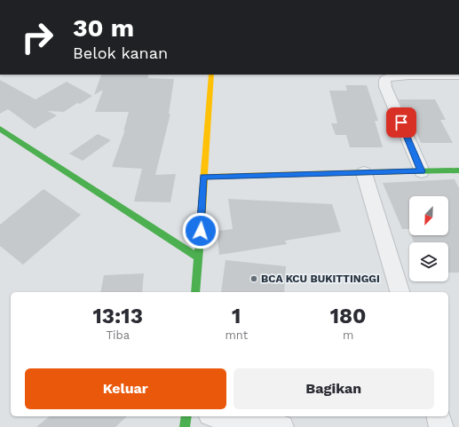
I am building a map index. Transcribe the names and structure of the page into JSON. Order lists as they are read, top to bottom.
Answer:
{
  "places": ["BCA KCU BUKITTINGGI"],
  "north": "bottom left",
  "page": {
    "turn": ["30 m", "Belok kanan"],
    "eta": [
      "13:13",
      "Tiba",
      "1",
      "mnt",
      "180",
      "m"
    ],
    "buttons": ["Keluar", "Bagikan"]
  }
}
